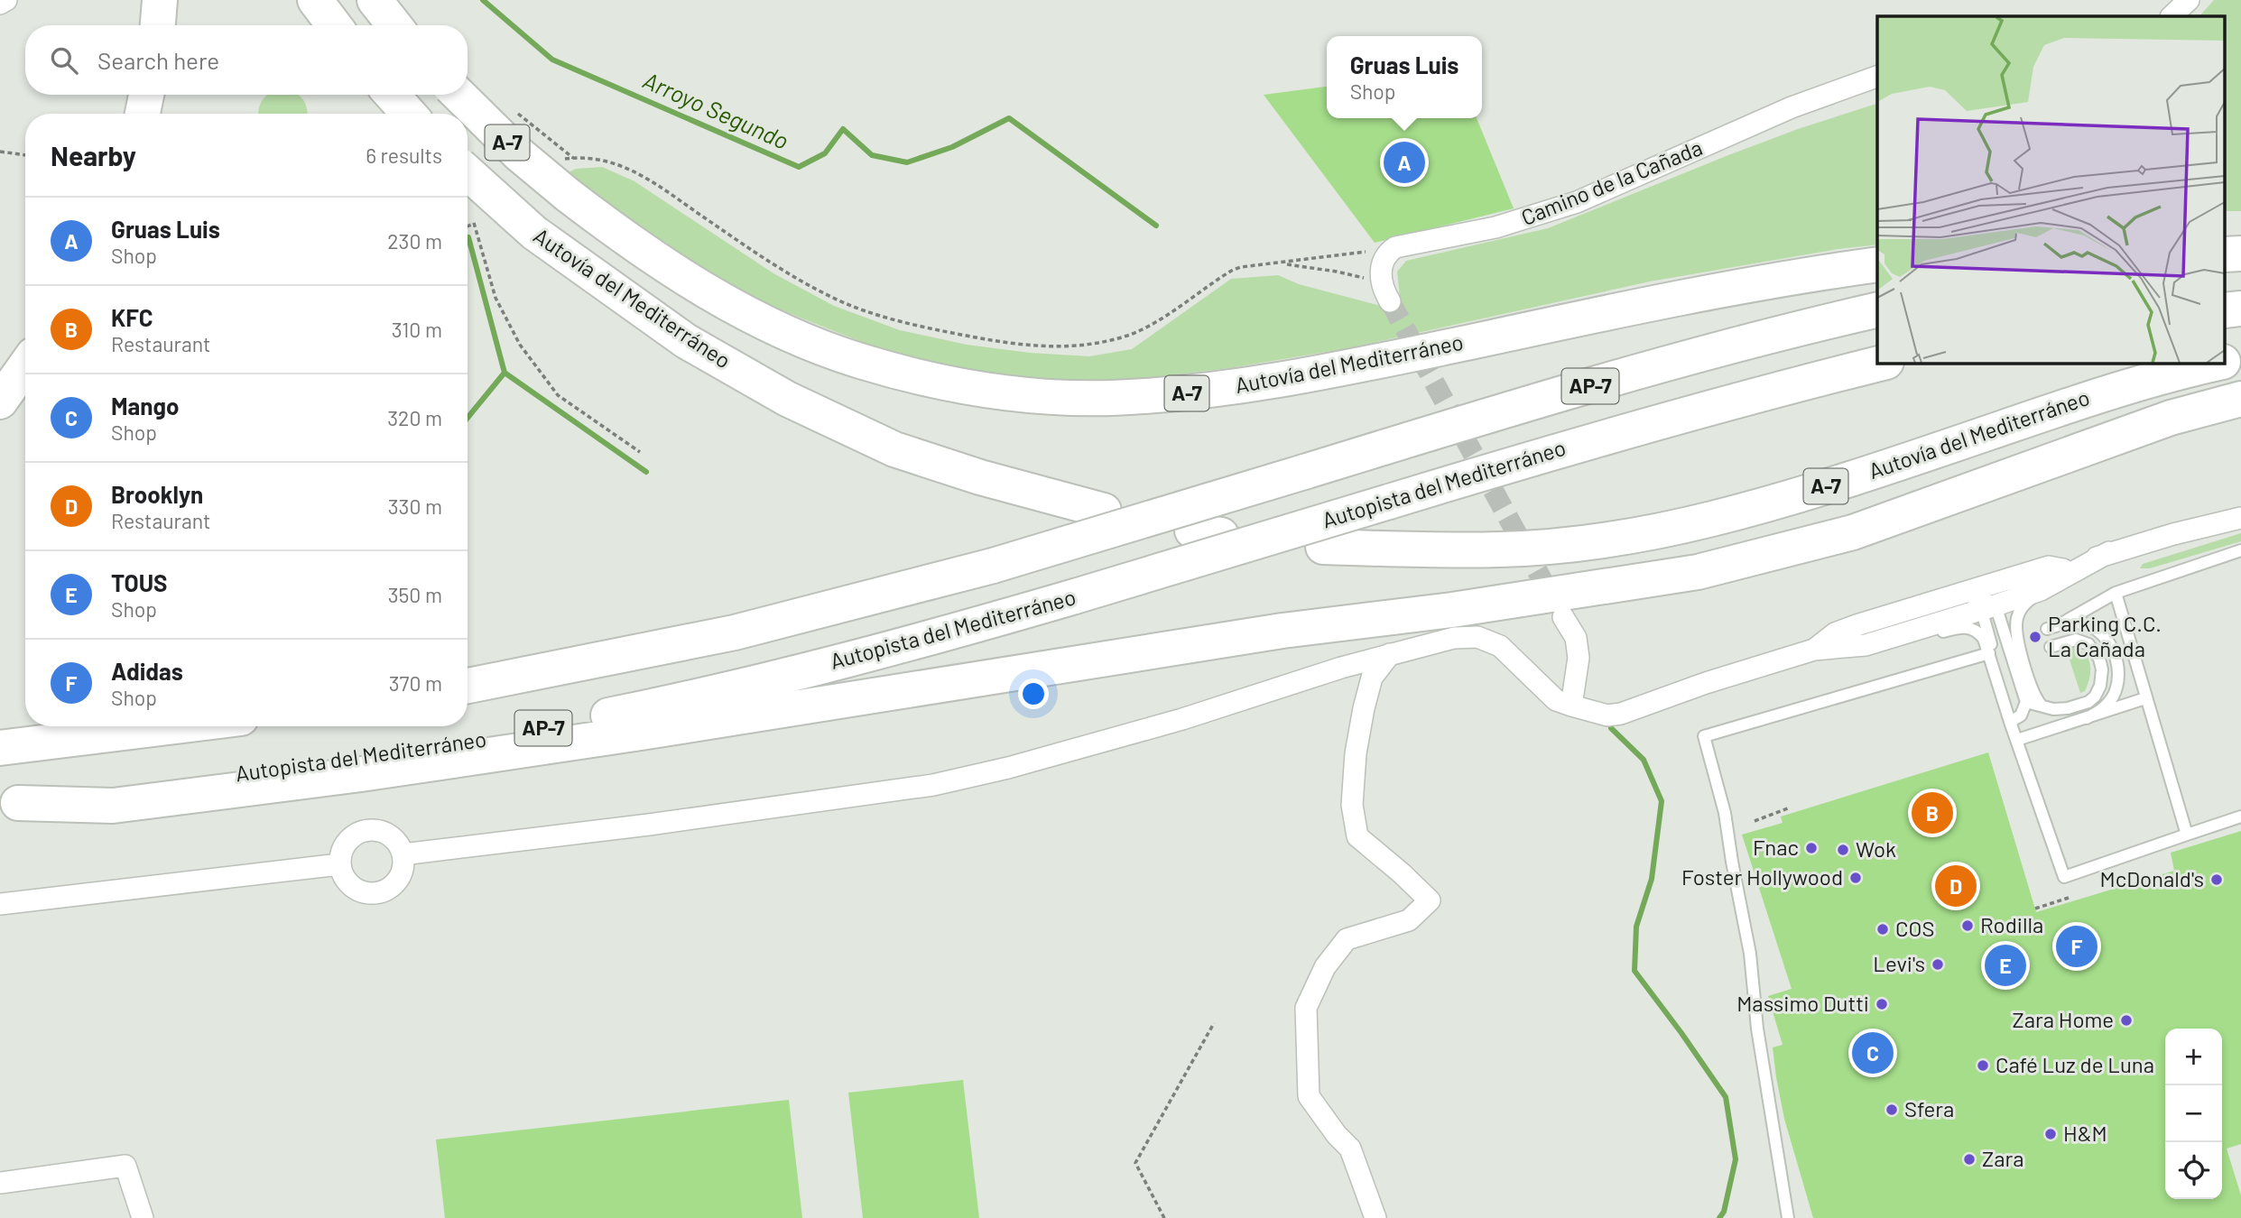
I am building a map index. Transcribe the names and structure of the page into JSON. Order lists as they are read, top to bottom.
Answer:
{
  "streets": {
    "highway": [
      "A-7",
      "Autovía del Mediterráneo",
      "AP-7",
      "Autopista del Mediterráneo"
    ],
    "street": ["Camino de la Cañada"]
  },
  "water": ["Arroyo Segundo"],
  "places": [
    "Parking C.C. La Cañada",
    "Fnac",
    "Wok",
    "Foster Hollywood",
    "McDonald's",
    "Rodilla",
    "COS",
    "Levi's",
    "Massimo Dutti",
    "Zara Home",
    "Café Luz de Luna",
    "Sfera",
    "H&M",
    "Zara"
  ],
  "page": {
    "search": "Search here",
    "popup": ["Gruas Luis", "Shop"],
    "heading": ["Nearby", "6 results"],
    "pins": [
      "A",
      "B",
      "D",
      "F",
      "E",
      "C"
    ],
    "list": [
      {
        "mark": "A",
        "name": "Gruas Luis",
        "note": "Shop",
        "value": "230 m"
      },
      {
        "mark": "B",
        "name": "KFC",
        "note": "Restaurant",
        "value": "310 m"
      },
      {
        "mark": "C",
        "name": "Mango",
        "note": "Shop",
        "value": "320 m"
      },
      {
        "mark": "D",
        "name": "Brooklyn",
        "note": "Restaurant",
        "value": "330 m"
      },
      {
        "mark": "E",
        "name": "TOUS",
        "note": "Shop",
        "value": "350 m"
      },
      {
        "mark": "F",
        "name": "Adidas",
        "note": "Shop",
        "value": "370 m"
      }
    ],
    "map_buttons": ["+", "−"]
  }
}
